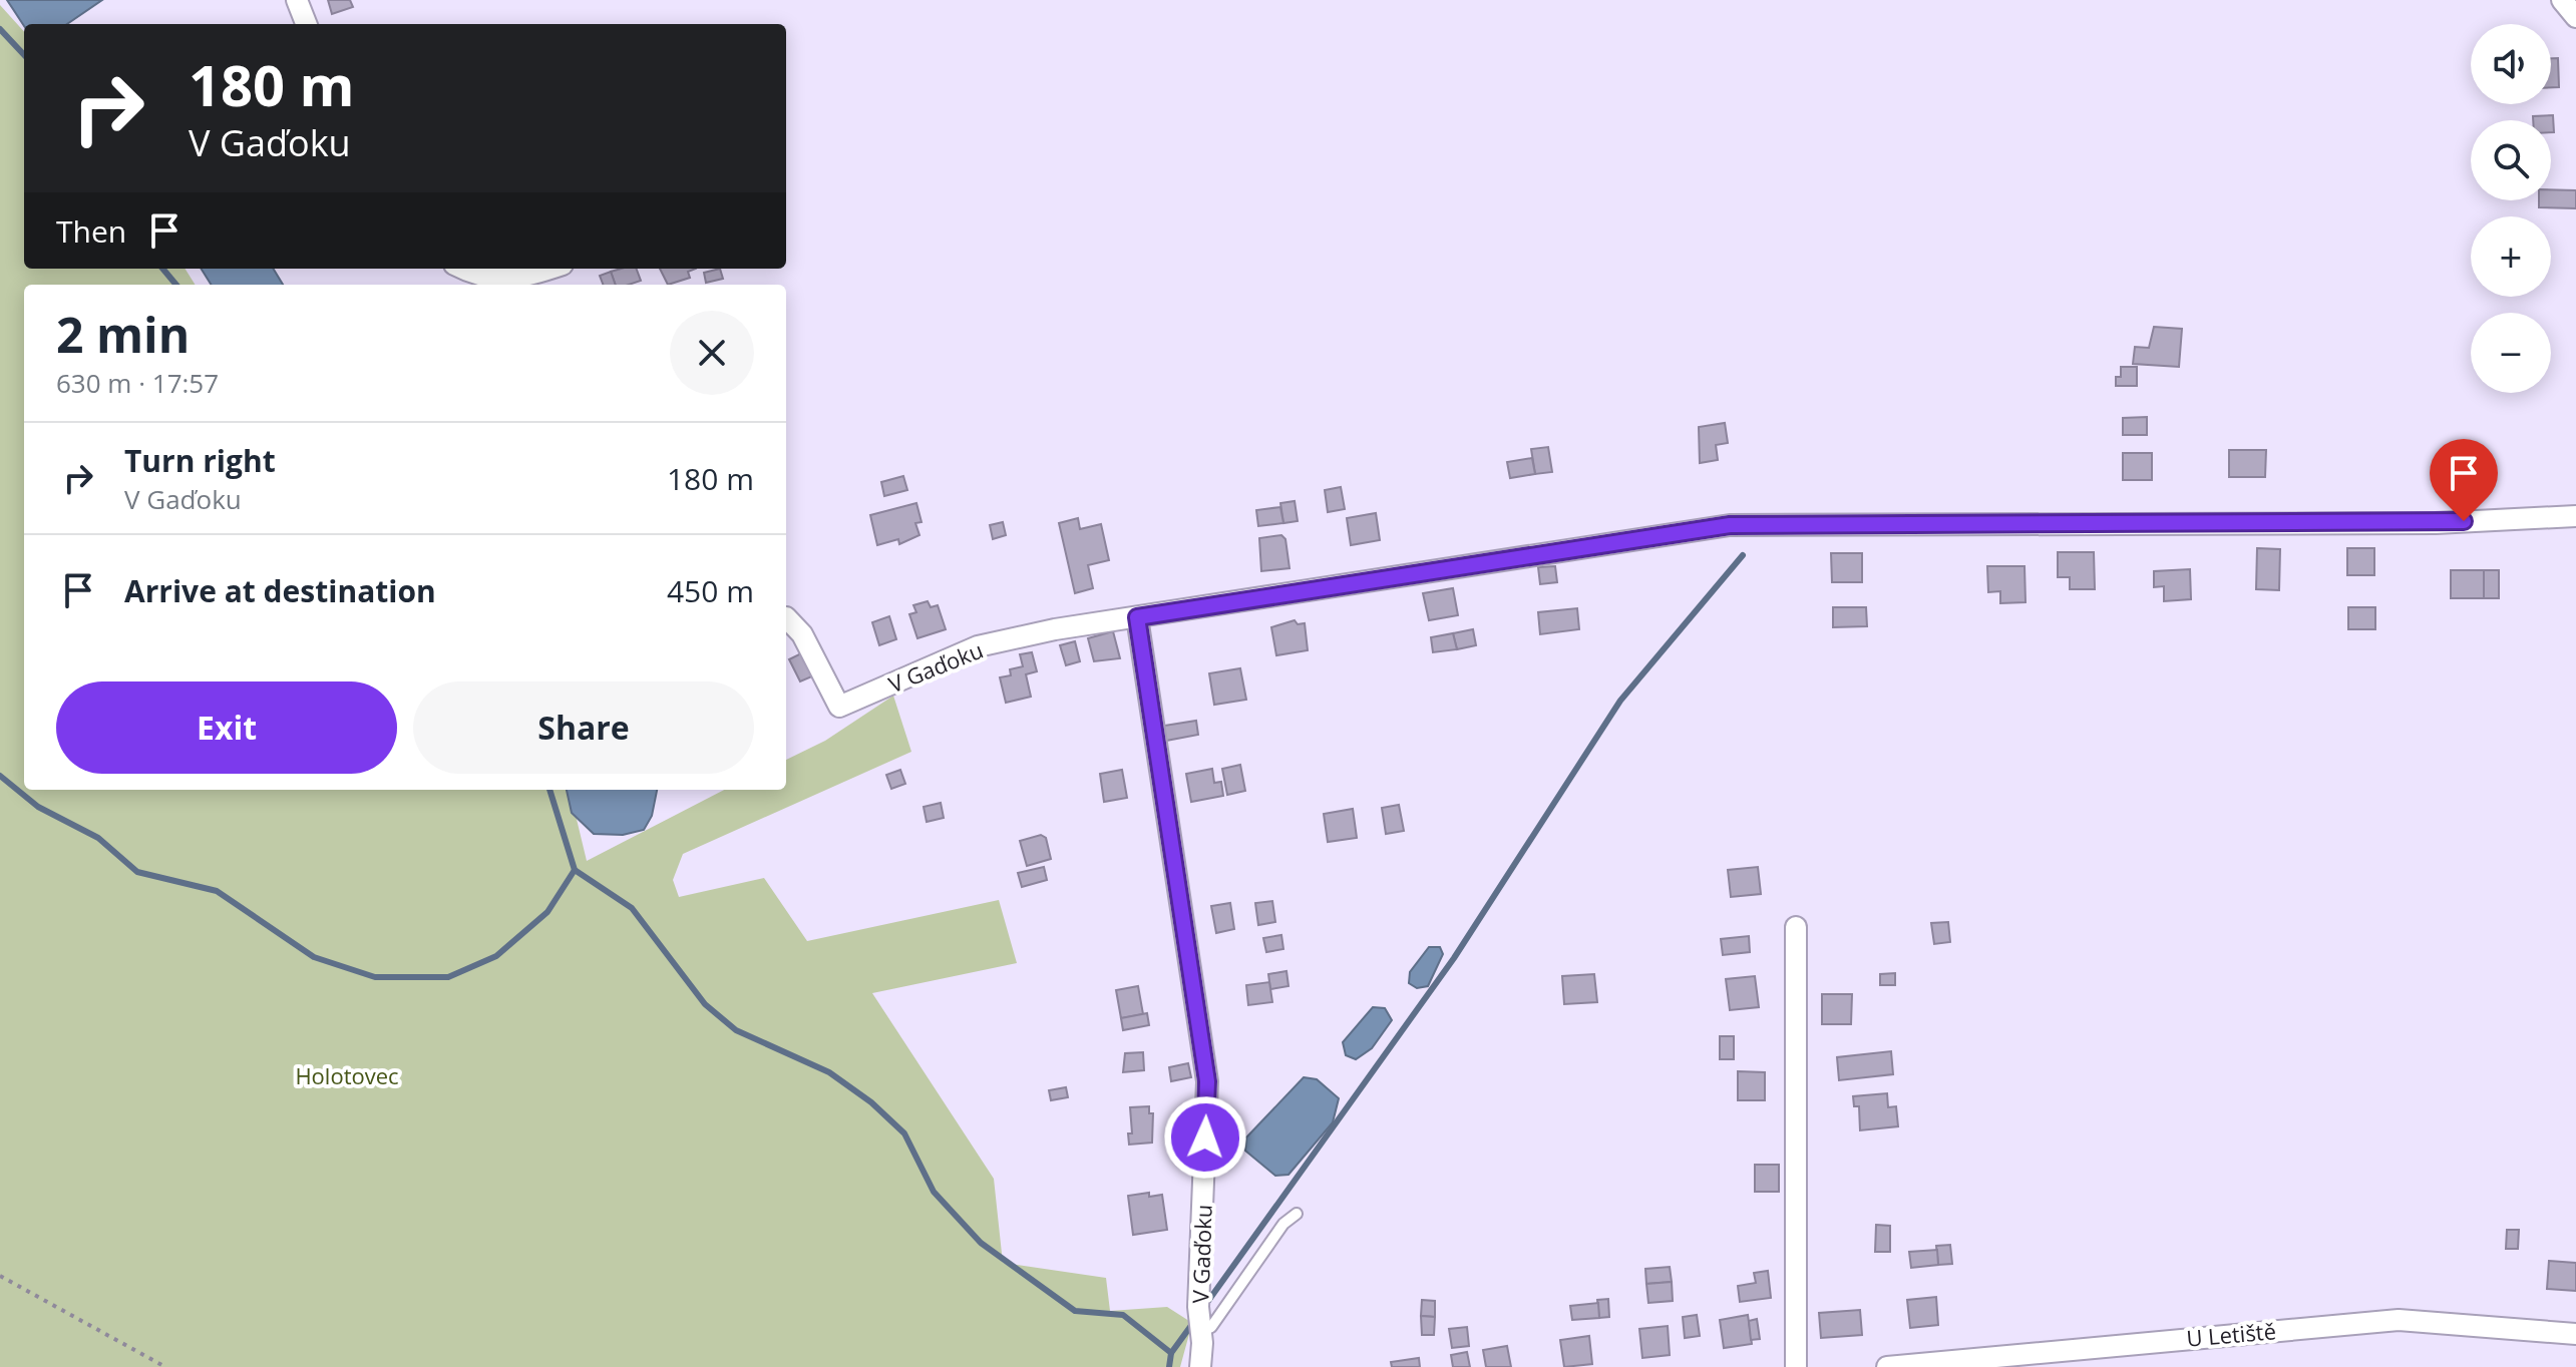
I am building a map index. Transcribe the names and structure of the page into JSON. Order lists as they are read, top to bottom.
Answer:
{
  "streets": {
    "street": ["V Gaďoku", "U Letiště"]
  },
  "parks": ["Holotovec"],
  "page": {
    "map_buttons": ["+", "−"],
    "turn": ["180 m", "V Gaďoku"],
    "then": "Then",
    "heading": ["2 min", "630 m · 17:57"],
    "list": [
      {
        "name": "Turn right",
        "note": "V Gaďoku",
        "value": "180 m"
      },
      {
        "name": "Arrive at destination",
        "value": "450 m"
      }
    ],
    "buttons": ["Exit", "Share"]
  }
}
